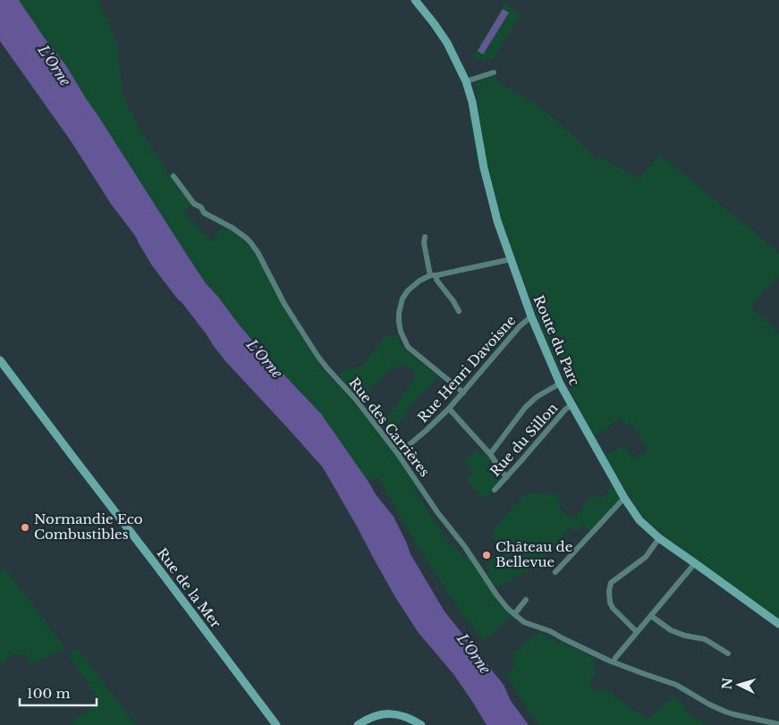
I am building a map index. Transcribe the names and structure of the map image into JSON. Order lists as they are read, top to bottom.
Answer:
{
  "streets": {
    "street": [
      "Route du Parc",
      "Rue Henri Davoisne",
      "Rue des Carrières",
      "Rue du Sillon",
      "Rue de la Mer"
    ]
  },
  "crossings": [
    ["Route du Parc", "Rue Henri Davoisne"],
    ["Route du Parc", "Rue du Sillon"],
    ["Rue Henri Davoisne", "Rue des Carrières"]
  ],
  "water": ["L'Orne"],
  "places": ["Normandie Eco Combustibles", "Château de Bellevue"],
  "scale_bar": "100 m",
  "north": "left"
}
